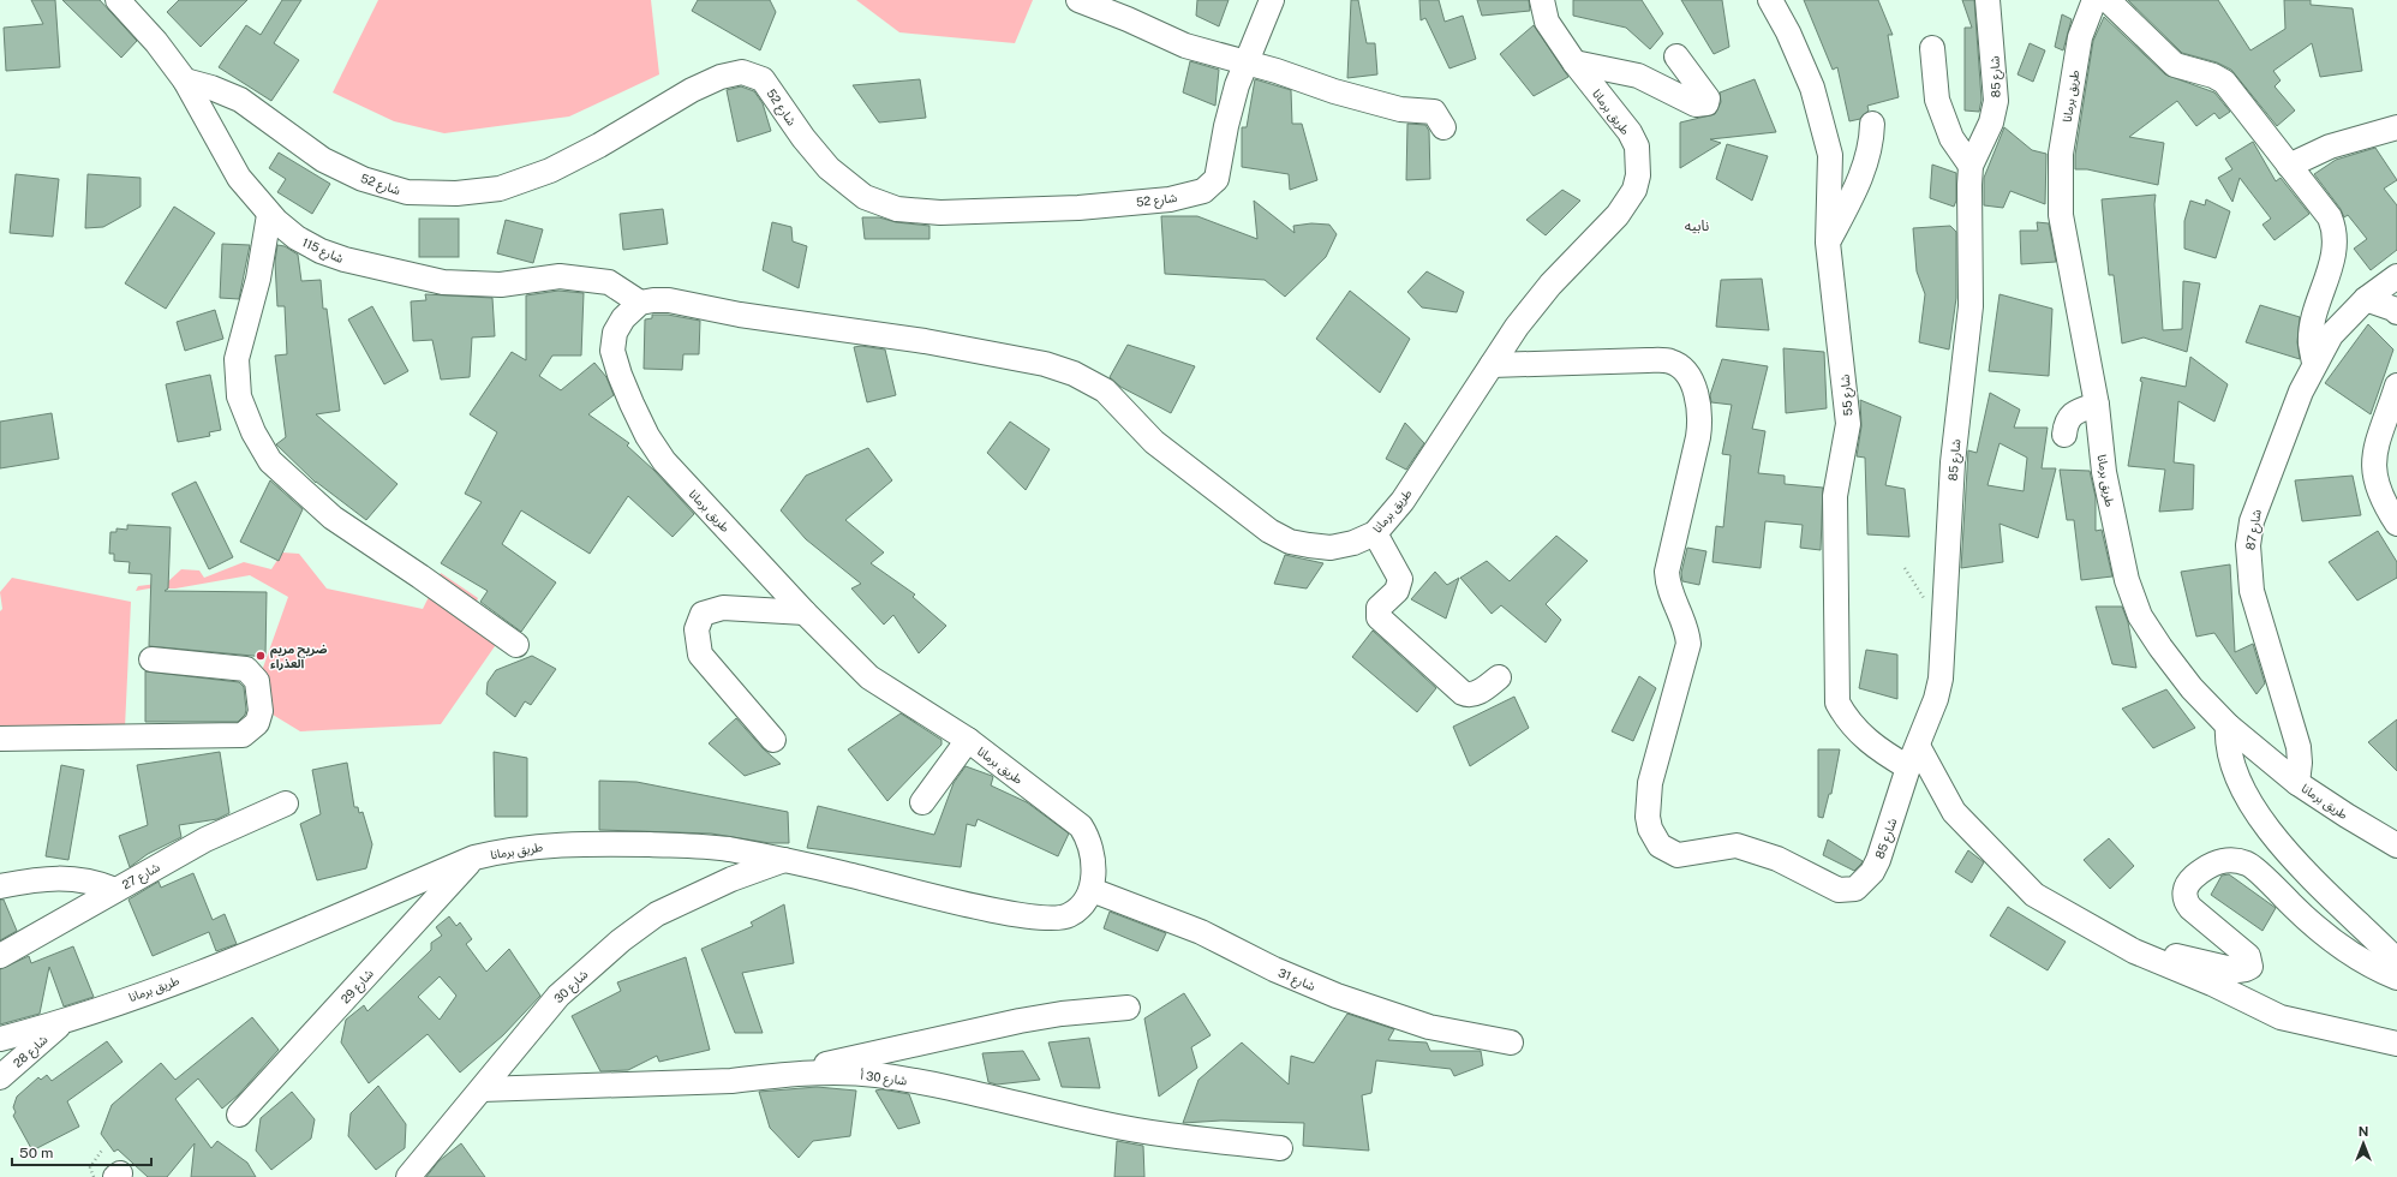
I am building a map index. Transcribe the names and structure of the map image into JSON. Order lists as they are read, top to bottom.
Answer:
{
  "streets": {
    "street": [
      "شارع 85",
      "طريق برمانا",
      "شارع 52",
      "شارع 115",
      "شارع 55",
      "شارع 87",
      "شارع 27",
      "شارع 31",
      "شارع 29",
      "شارع 30",
      "شارع 28",
      "شارع 30 أ"
    ]
  },
  "crossings": [
    ["شارع 85", "طريق برمانا"],
    ["شارع 85", "شارع 55"],
    ["طريق برمانا", "شارع 115"],
    ["طريق برمانا", "شارع 87"],
    ["طريق برمانا", "شارع 31"],
    ["طريق برمانا", "شارع 29"],
    ["طريق برمانا", "شارع 30"],
    ["طريق برمانا", "شارع 28"],
    ["شارع 52", "شارع 115"],
    ["شارع 30", "شارع 30 أ"]
  ],
  "districts": ["نابيه"],
  "places": ["ضريح مريم العذراء"],
  "scale_bar": "50 m",
  "north": "top"
}
